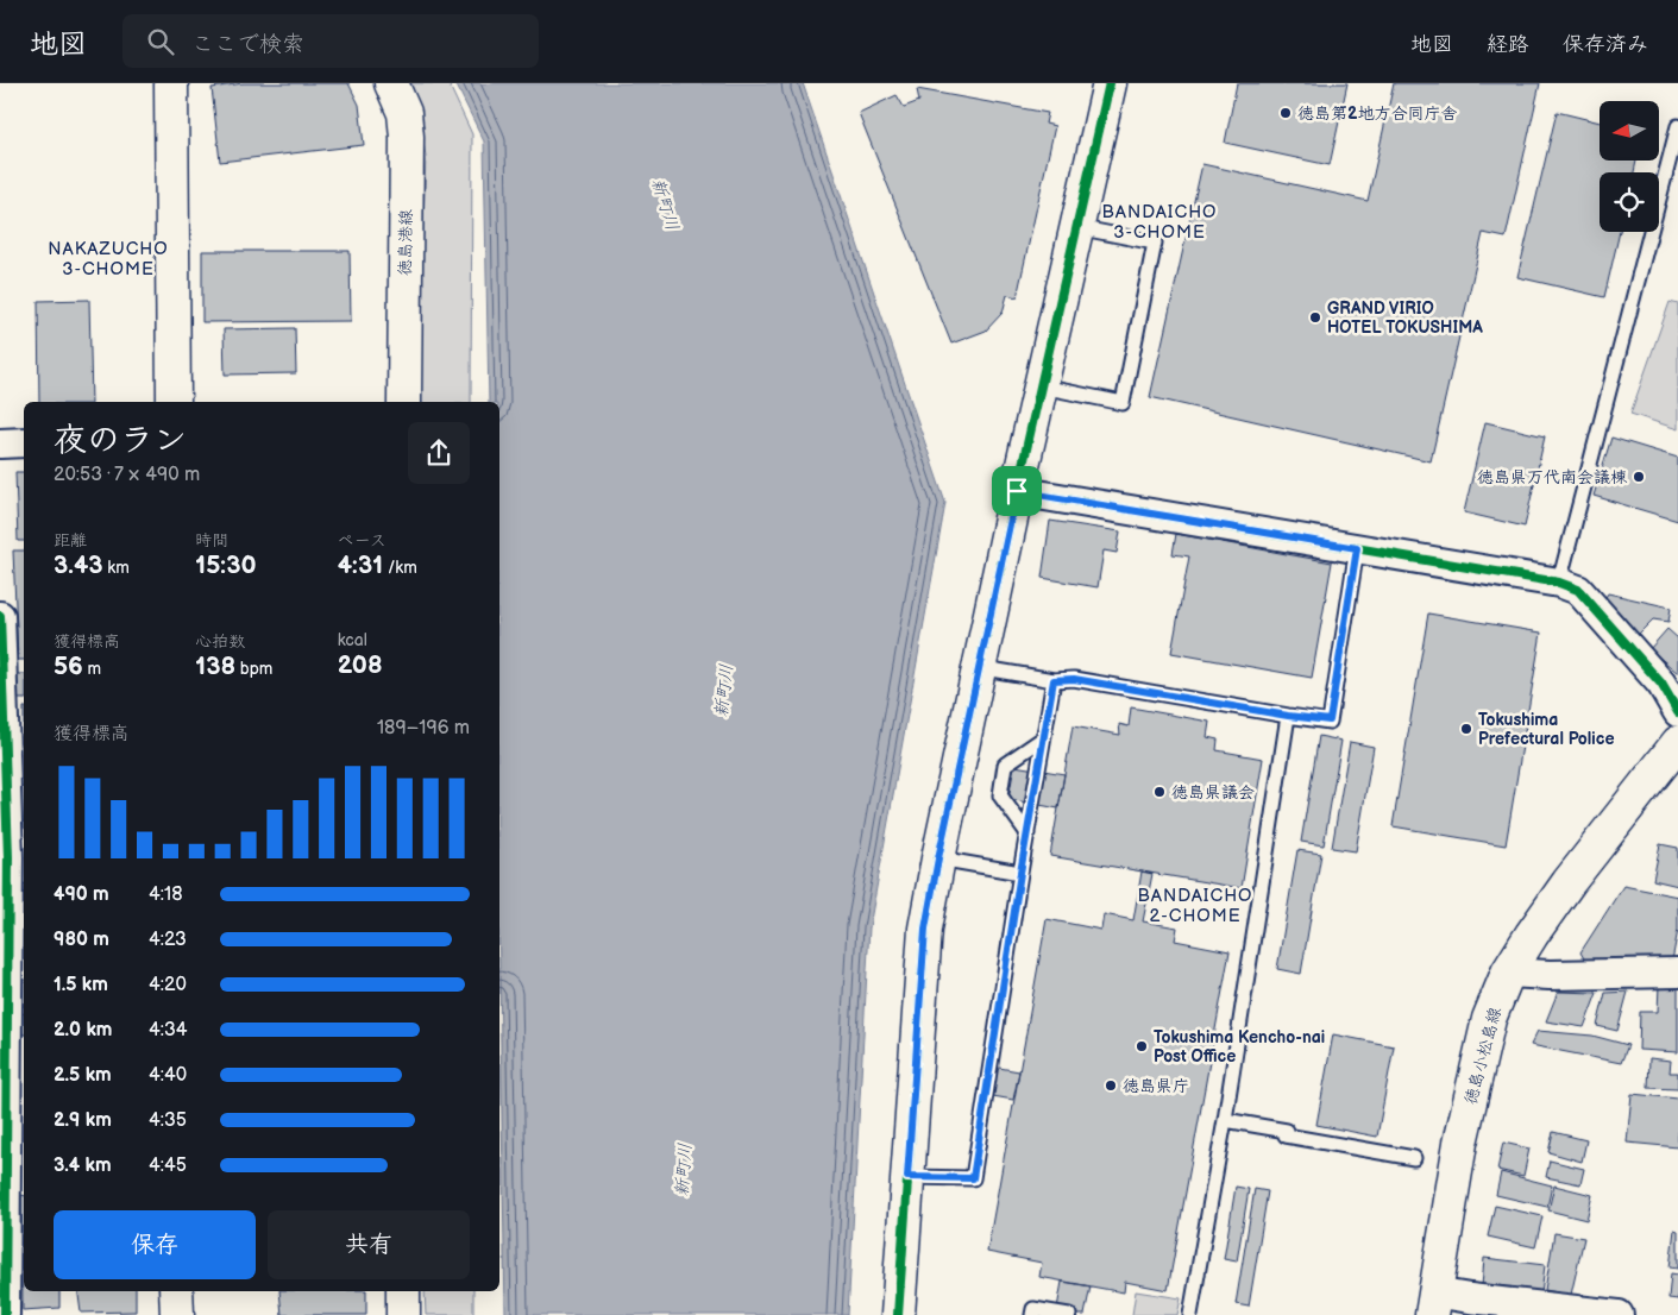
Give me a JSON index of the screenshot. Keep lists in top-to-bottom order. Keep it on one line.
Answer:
{"streets":{"street":["徳島港線","徳島小松島線"]},"districts":["BANDAICHO 3-CHOME","NAKAZUCHO 3-CHOME","BANDAICHO 2-CHOME"],"water":["新町川"],"places":["徳島第2地方合同庁舎","GRAND VIRIO HOTEL TOKUSHIMA","徳島県万代南会議棟","Tokushima Prefectural Police","徳島県議会","Tokushima Kencho-nai Post Office","徳島県庁"],"north":"left","page":{"header":"地図","search":"ここで検索","nav":["地図","経路","保存済み"],"heading":["夜のラン","20:53 · 7 × 490 m"],"stats":[["距離","3.43 km"],["時間","15:30"],["ペース","4:31 /km"],["獲得標高","56 m"],["心拍数","138 bpm"],["kcal","208"]],"chart":["獲得標高","189–196 m"],"list":[{"name":"490 m","note":"4:18"},{"name":"980 m","note":"4:23"},{"name":"1.5 km","note":"4:20"},{"name":"2.0 km","note":"4:34"},{"name":"2.5 km","note":"4:40"},{"name":"2.9 km","note":"4:35"},{"name":"3.4 km","note":"4:45"}],"buttons":["保存","共有"]}}
